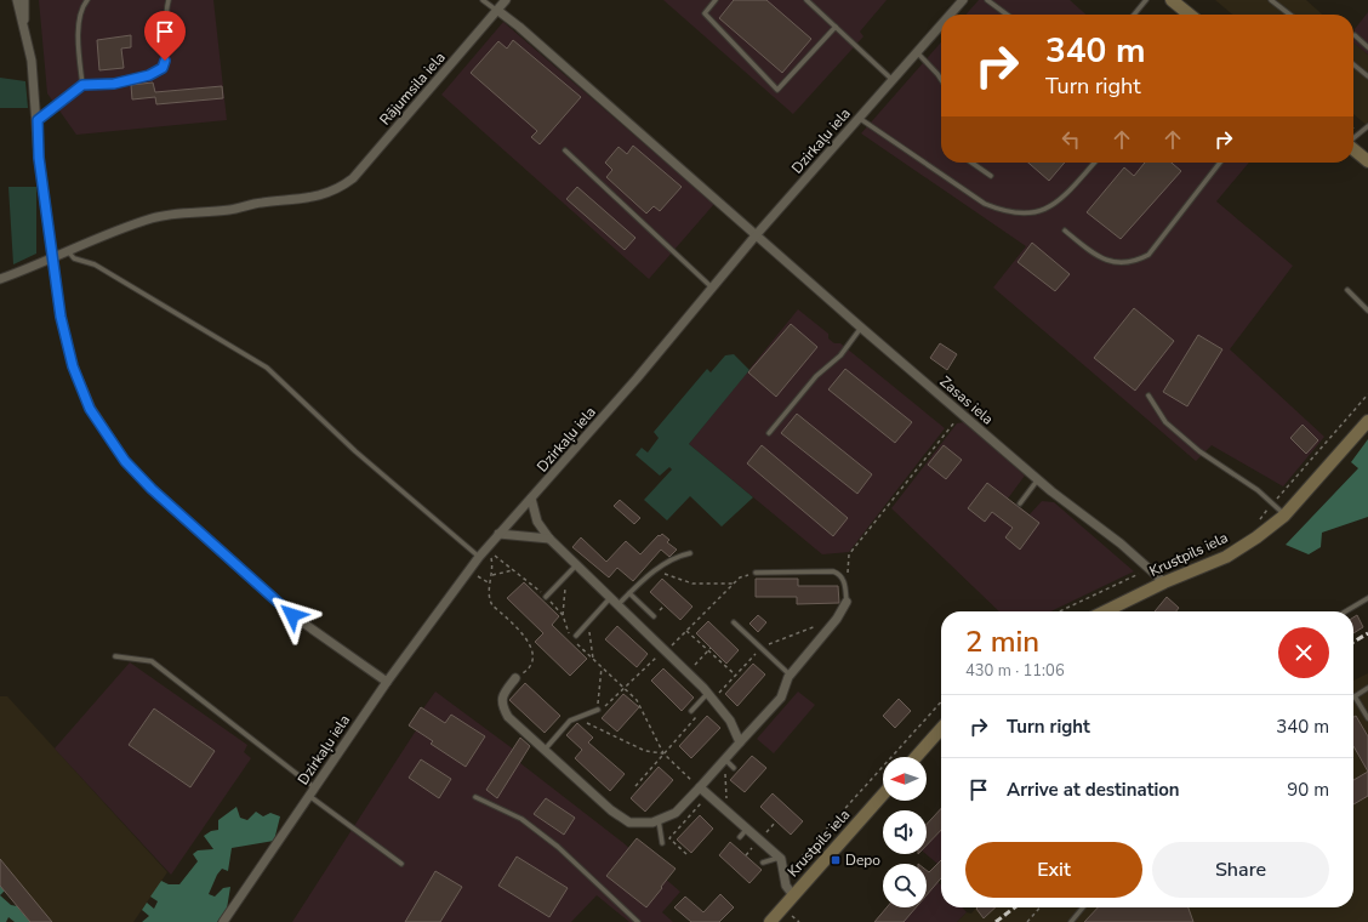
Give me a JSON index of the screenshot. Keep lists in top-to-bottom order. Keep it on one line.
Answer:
{"streets":{"main road":["Krustpils iela"],"street":["Rājumsila iela","Dzirkaļu iela","Zasas iela"]},"crossings":[["Rājumsila iela","Zasas iela"],["Dzirkaļu iela","Zasas iela"],["Zasas iela","Krustpils iela"]],"places":{"transit":["Depo"]},"north":"left","page":{"turn":["340 m","Turn right"],"heading":["2 min","430 m · 11:06"],"list":[{"name":"Turn right","value":"340 m"},{"name":"Arrive at destination","value":"90 m"}],"buttons":["Exit","Share"]}}
